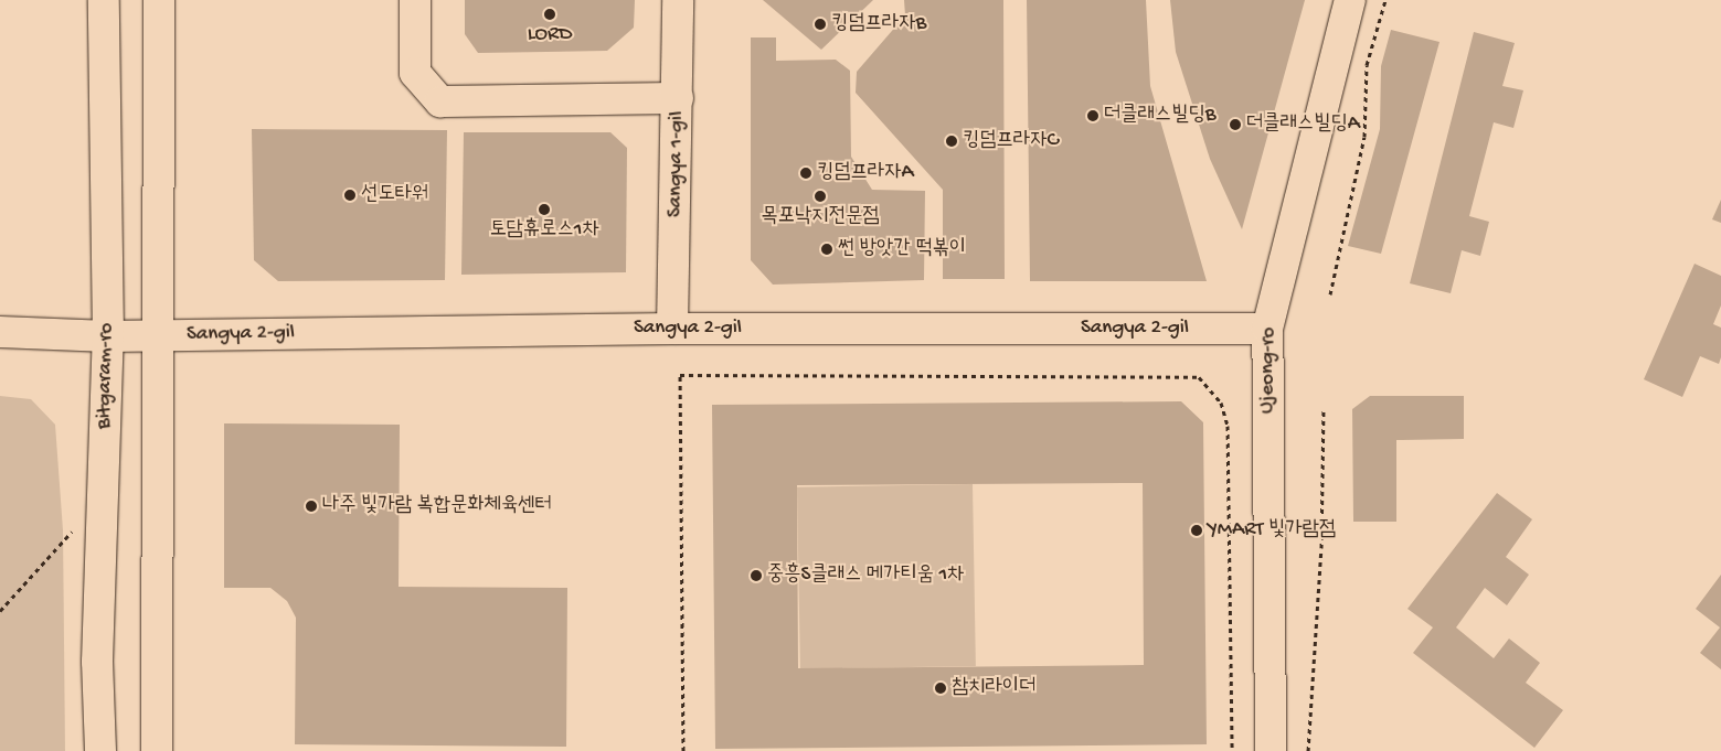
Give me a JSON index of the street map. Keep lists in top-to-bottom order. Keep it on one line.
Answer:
{"streets":{"street":["Sangya 1-gil","Sangya 2-gil","Ujeong-ro","Bitgaram-ro"]},"crossings":[["Sangya 1-gil","Sangya 2-gil"],["Sangya 2-gil","Ujeong-ro"],["Sangya 2-gil","Bitgaram-ro"]],"places":["LORD","킹덤프라자B","더클래스빌딩B","더클래스빌딩A","킹덤프라자C","킹덤프라자A","선도타워","목포낙지전문점","토담휴로스1차","썬 방앗간 떡볶이","나주 빛가람 복합문화체육센터","YMART 빛가람점","중흥S클래스 메가티움 1차","참치라이더"]}
